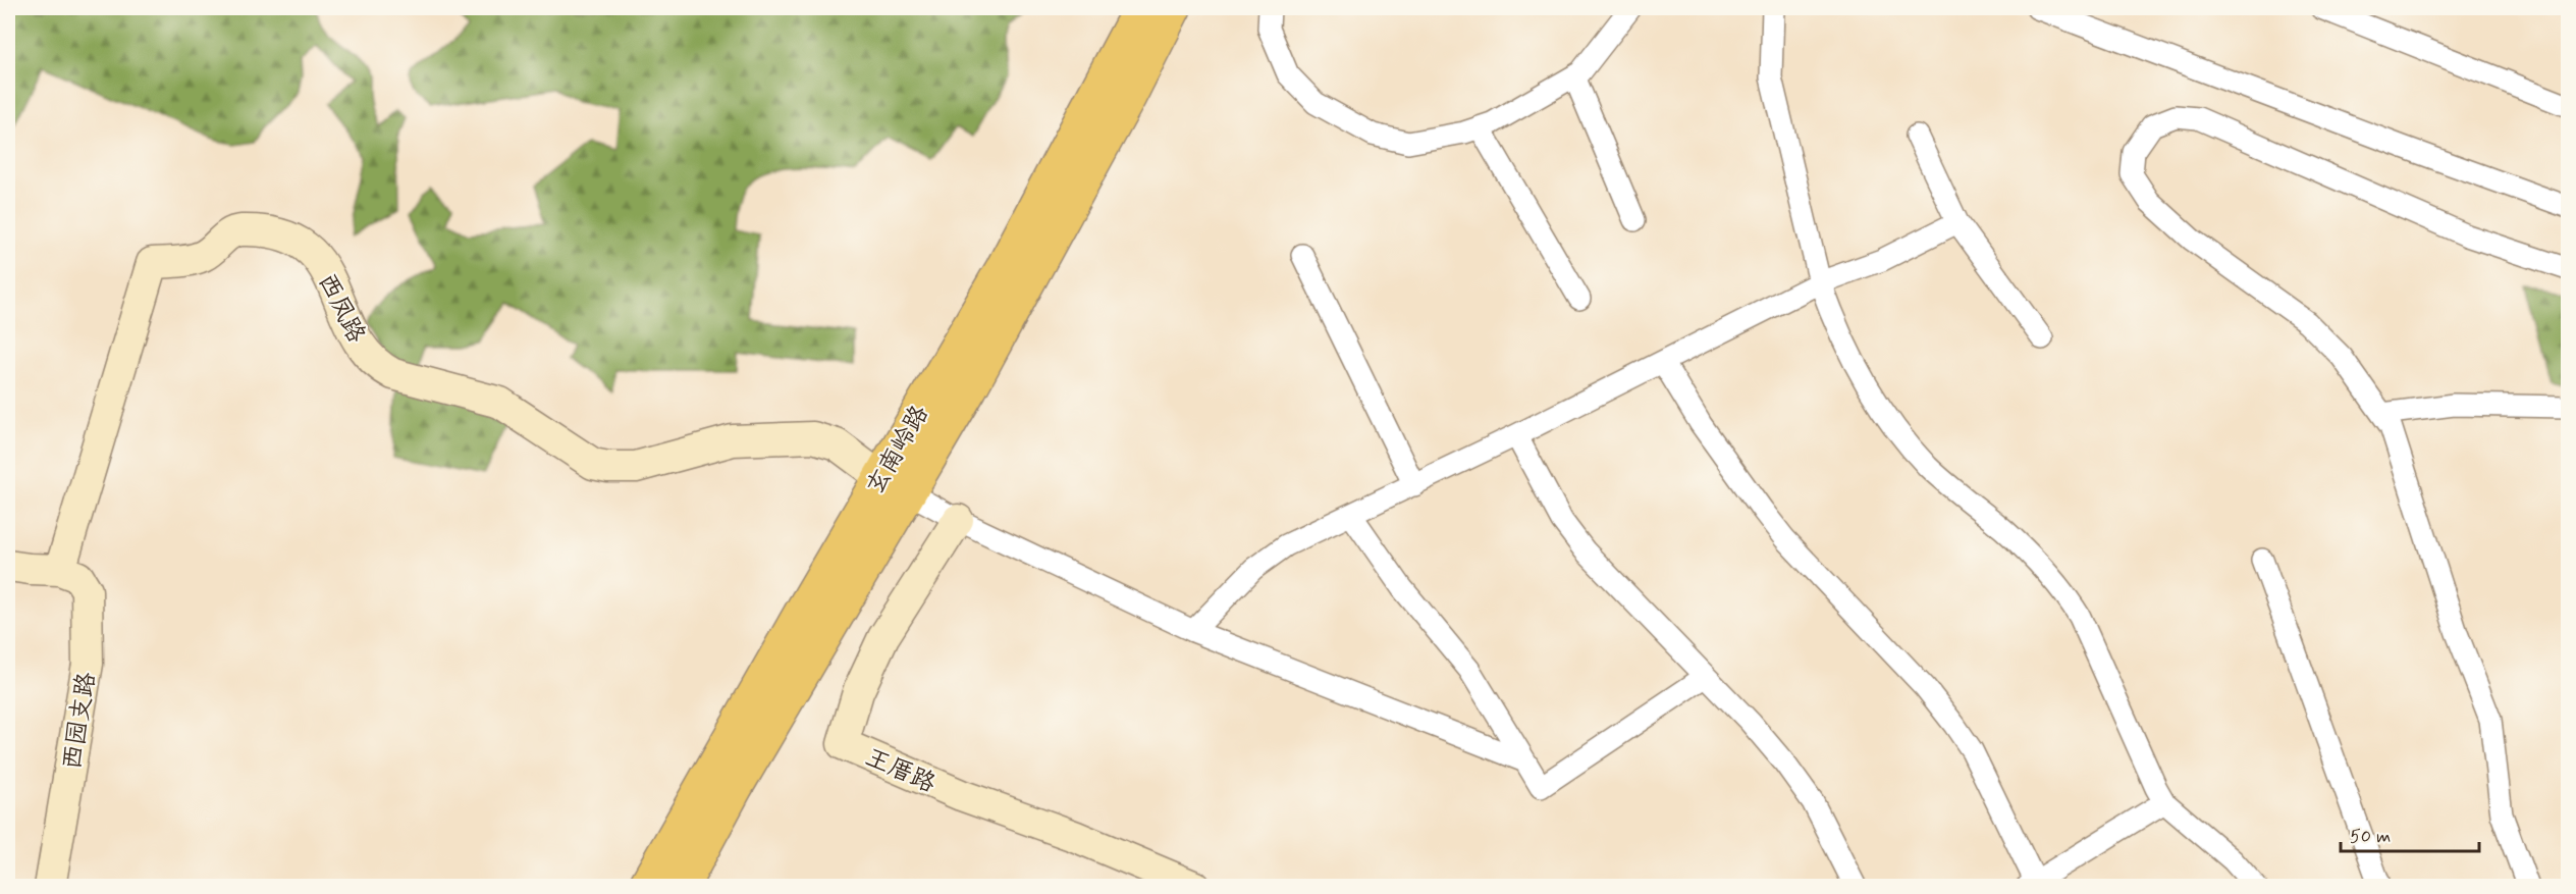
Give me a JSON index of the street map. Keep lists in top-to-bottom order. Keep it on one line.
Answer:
{"streets":{"main road":["玄南岭路"],"street":["西凤路","西园支路","王厝路"]},"crossings":[["西凤路","玄南岭路"],["西凤路","西园支路"]],"scale_bar":"50 m"}
